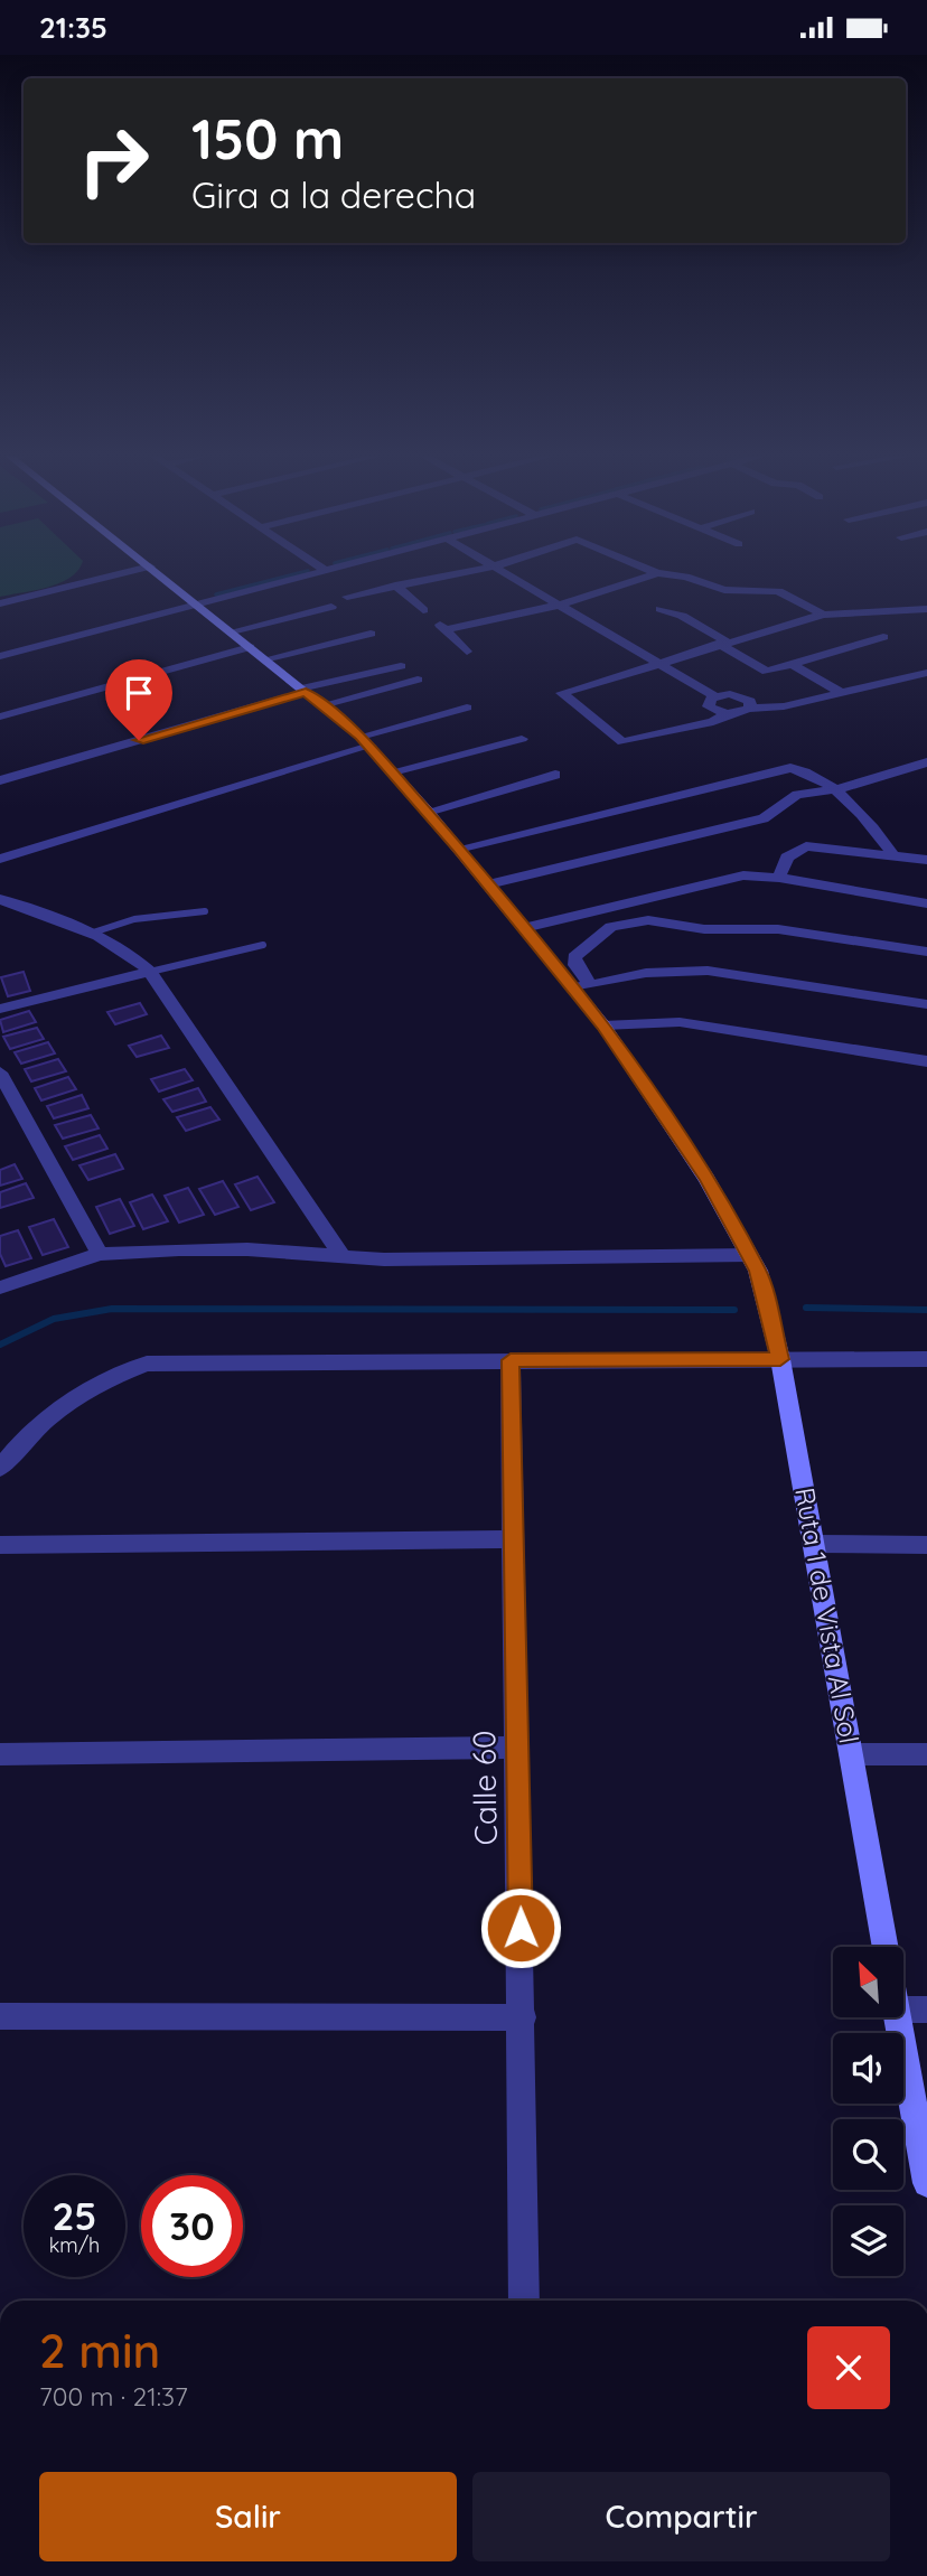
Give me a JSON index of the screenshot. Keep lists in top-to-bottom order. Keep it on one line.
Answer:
{"streets":{"street":["Ruta 1 de Vista Al Sol","Calle 60"]},"north":"top left","page":{"status":"21:35","turn":["150 m","Gira a la derecha"],"speed":"25 km/h","limit":"30","heading":["2 min","700 m · 21:37"],"buttons":["Salir","Compartir"]}}
